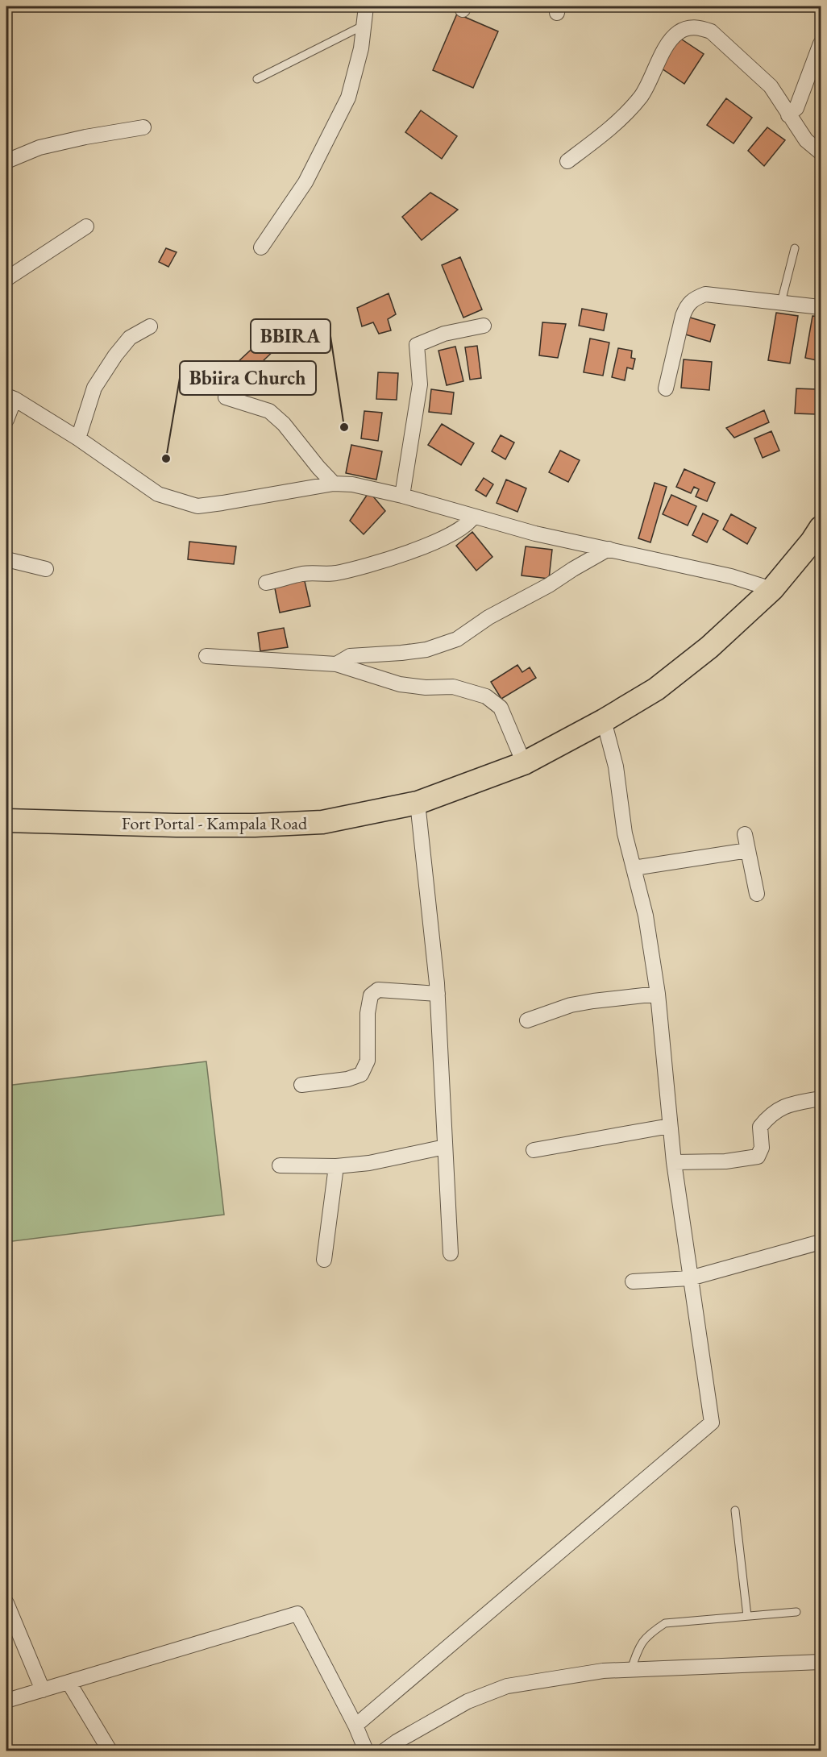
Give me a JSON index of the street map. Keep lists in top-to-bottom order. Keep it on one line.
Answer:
{"streets":{"main road":["Fort Portal - Kampala Road"]},"places":["BBIRA","Bbiira Church"]}
